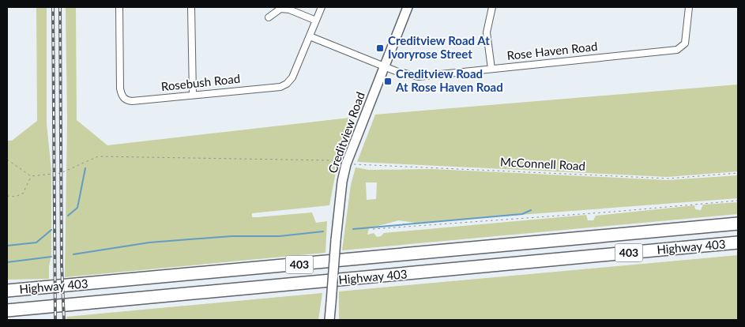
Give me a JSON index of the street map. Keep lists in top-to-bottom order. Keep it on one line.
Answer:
{"streets":{"highway":["Highway 403","403"],"main road":["Creditview Road"],"street":["Rose Haven Road","Rosebush Road"],"path":["McConnell Road"]},"crossings":[["Rose Haven Road","Rosebush Road"],["Rose Haven Road","Creditview Road"],["Creditview Road","McConnell Road"]],"places":{"transit":["Creditview Road At Ivoryrose Street","Creditview Road At Rose Haven Road"]}}
